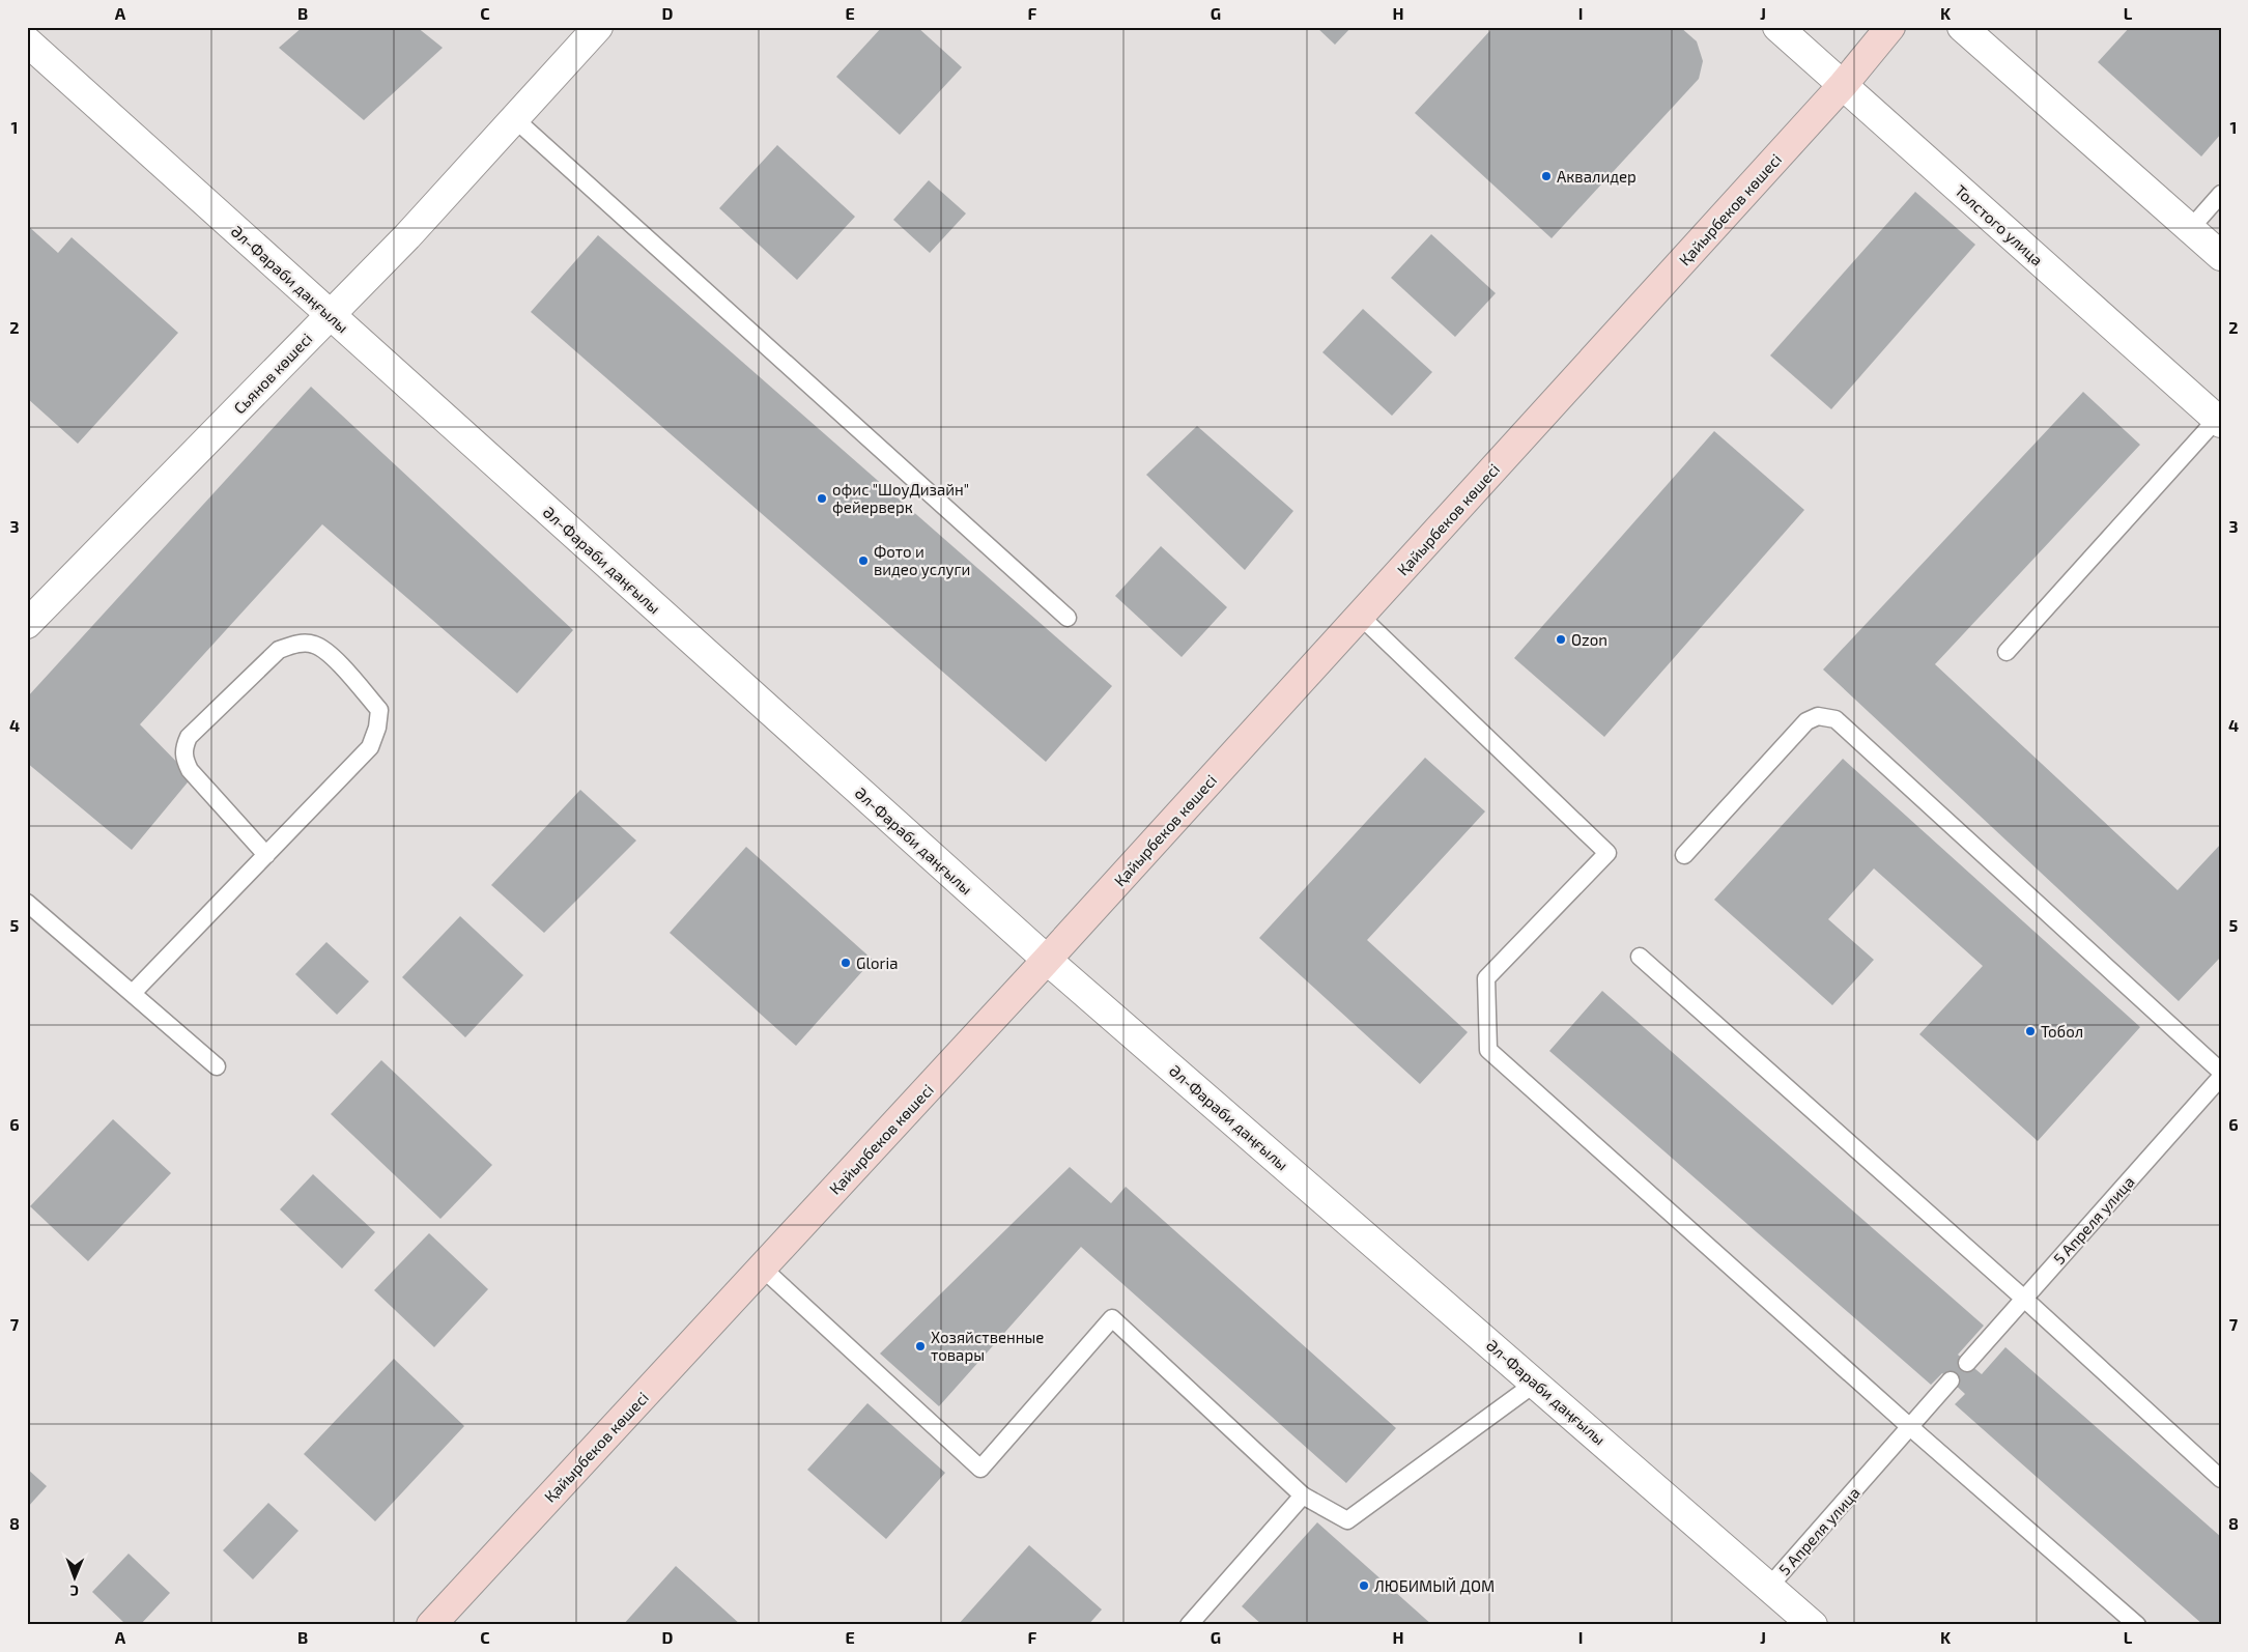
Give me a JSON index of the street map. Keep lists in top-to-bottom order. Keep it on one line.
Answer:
{"streets":{"main road":["Қайырбеков көшесі"],"street":["Толстого улица","Әл-Фараби даңғылы","Сьянов көшесі"],"lane":["5 Апреля улица"]},"crossings":[["Қайырбеков көшесі","Толстого улица"],["Қайырбеков көшесі","Әл-Фараби даңғылы"],["Әл-Фараби даңғылы","Сьянов көшесі"],["Әл-Фараби даңғылы","5 Апреля улица"]],"places":["Аквалидер","офис \"ШоуДизайн\" фейерверк","Фото и видео услуги","Ozon","Gloria","Тобол","Хозяйственные товары","ЛЮБИМЫЙ ДОМ"],"north":"bottom","grid":{"columns":["A","B","C","D","E","F","G","H","I","J","K","L"],"rows":["1","2","3","4","5","6","7","8"]}}
